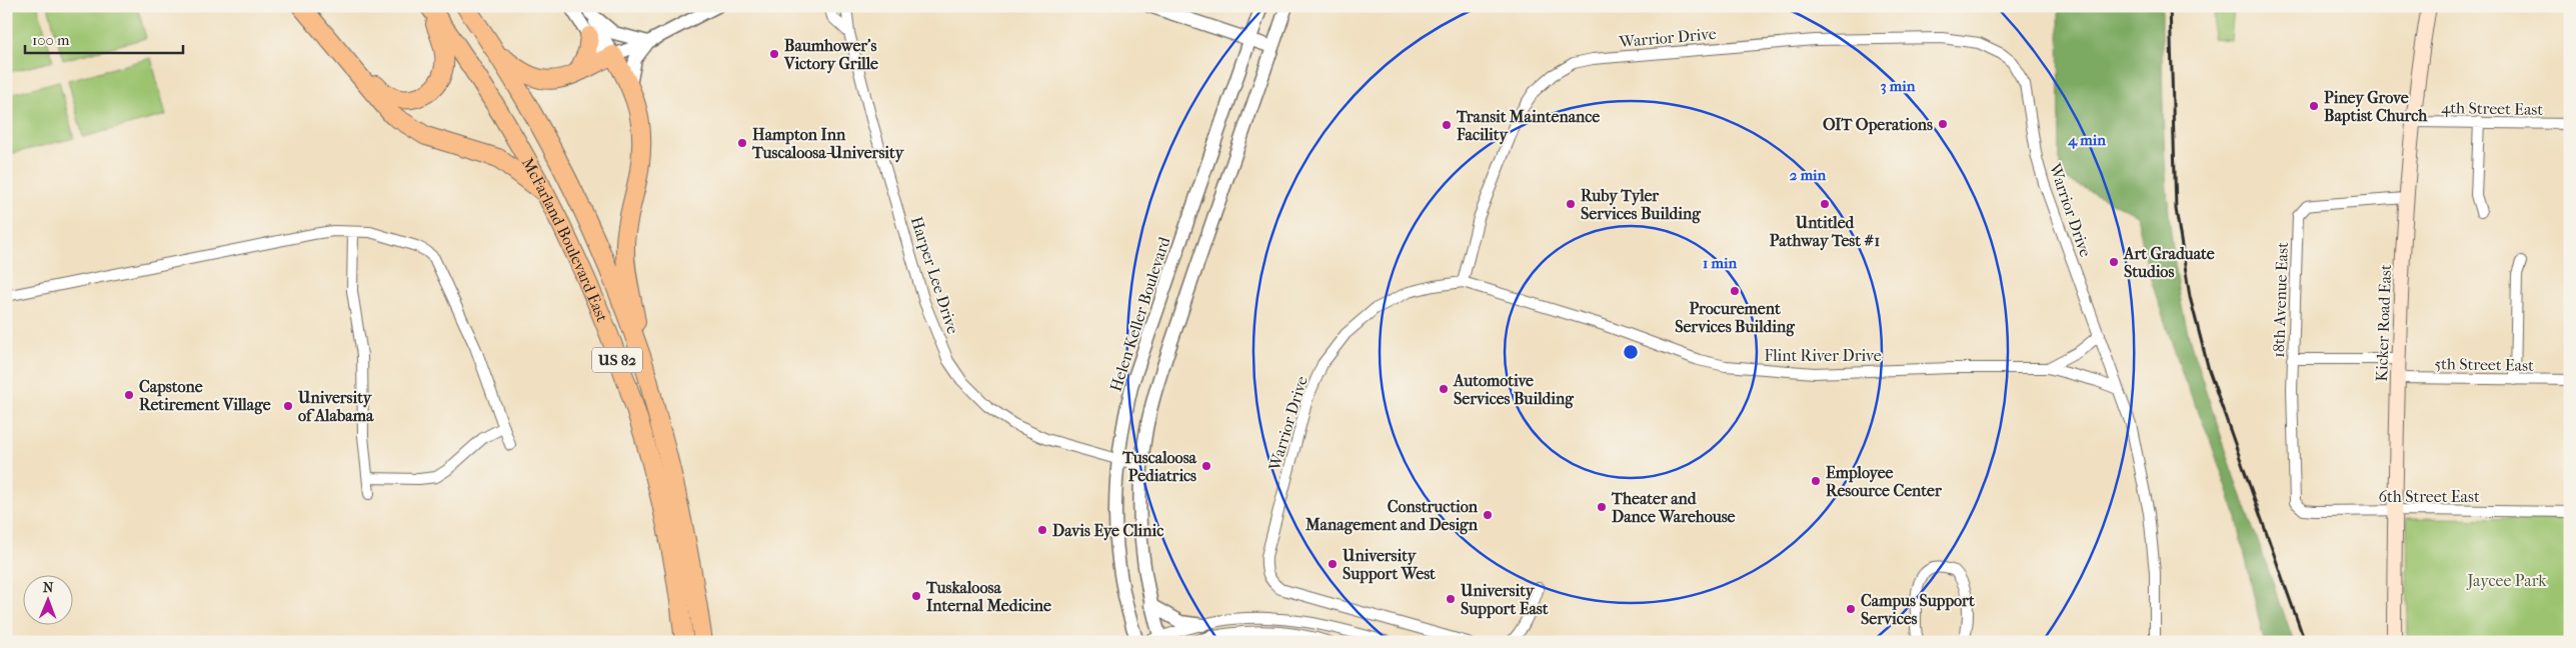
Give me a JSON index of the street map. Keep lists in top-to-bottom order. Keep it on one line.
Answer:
{"streets":{"highway":["McFarland Boulevard East","US 82"],"main road":["Kicker Road East"],"street":["Warrior Drive","4th Street East","Harper Lee Drive","18th Avenue East","Helen Keller Boulevard","Flint River Drive","5th Street East","6th Street East"]},"crossings":[["Warrior Drive","Flint River Drive"],["4th Street East","Kicker Road East"],["Harper Lee Drive","Helen Keller Boulevard"],["18th Avenue East","Kicker Road East"],["18th Avenue East","6th Street East"],["Kicker Road East","5th Street East"],["Kicker Road East","6th Street East"]],"parks":["Jaycee Park"],"places":["Baumhower's Victory Grille","Piney Grove Baptist Church","OIT Operations","Transit Maintenance Facility","Hampton Inn Tuscaloosa-University","Ruby Tyler Services Building","Untitled Pathway Test #1","Art Graduate Studios","Procurement Services Building","Automotive Services Building","Capstone Retirement Village","University of Alabama","Tuscaloosa Pediatrics","Employee Resource Center","Theater and Dance Warehouse","Construction Management and Design","Davis Eye Clinic","University Support West","Tuskaloosa Internal Medicine","University Support East","Campus Support Services"],"scale_bar":"100 m","north":"top","rings":["3 min","4 min","2 min","1 min"]}
